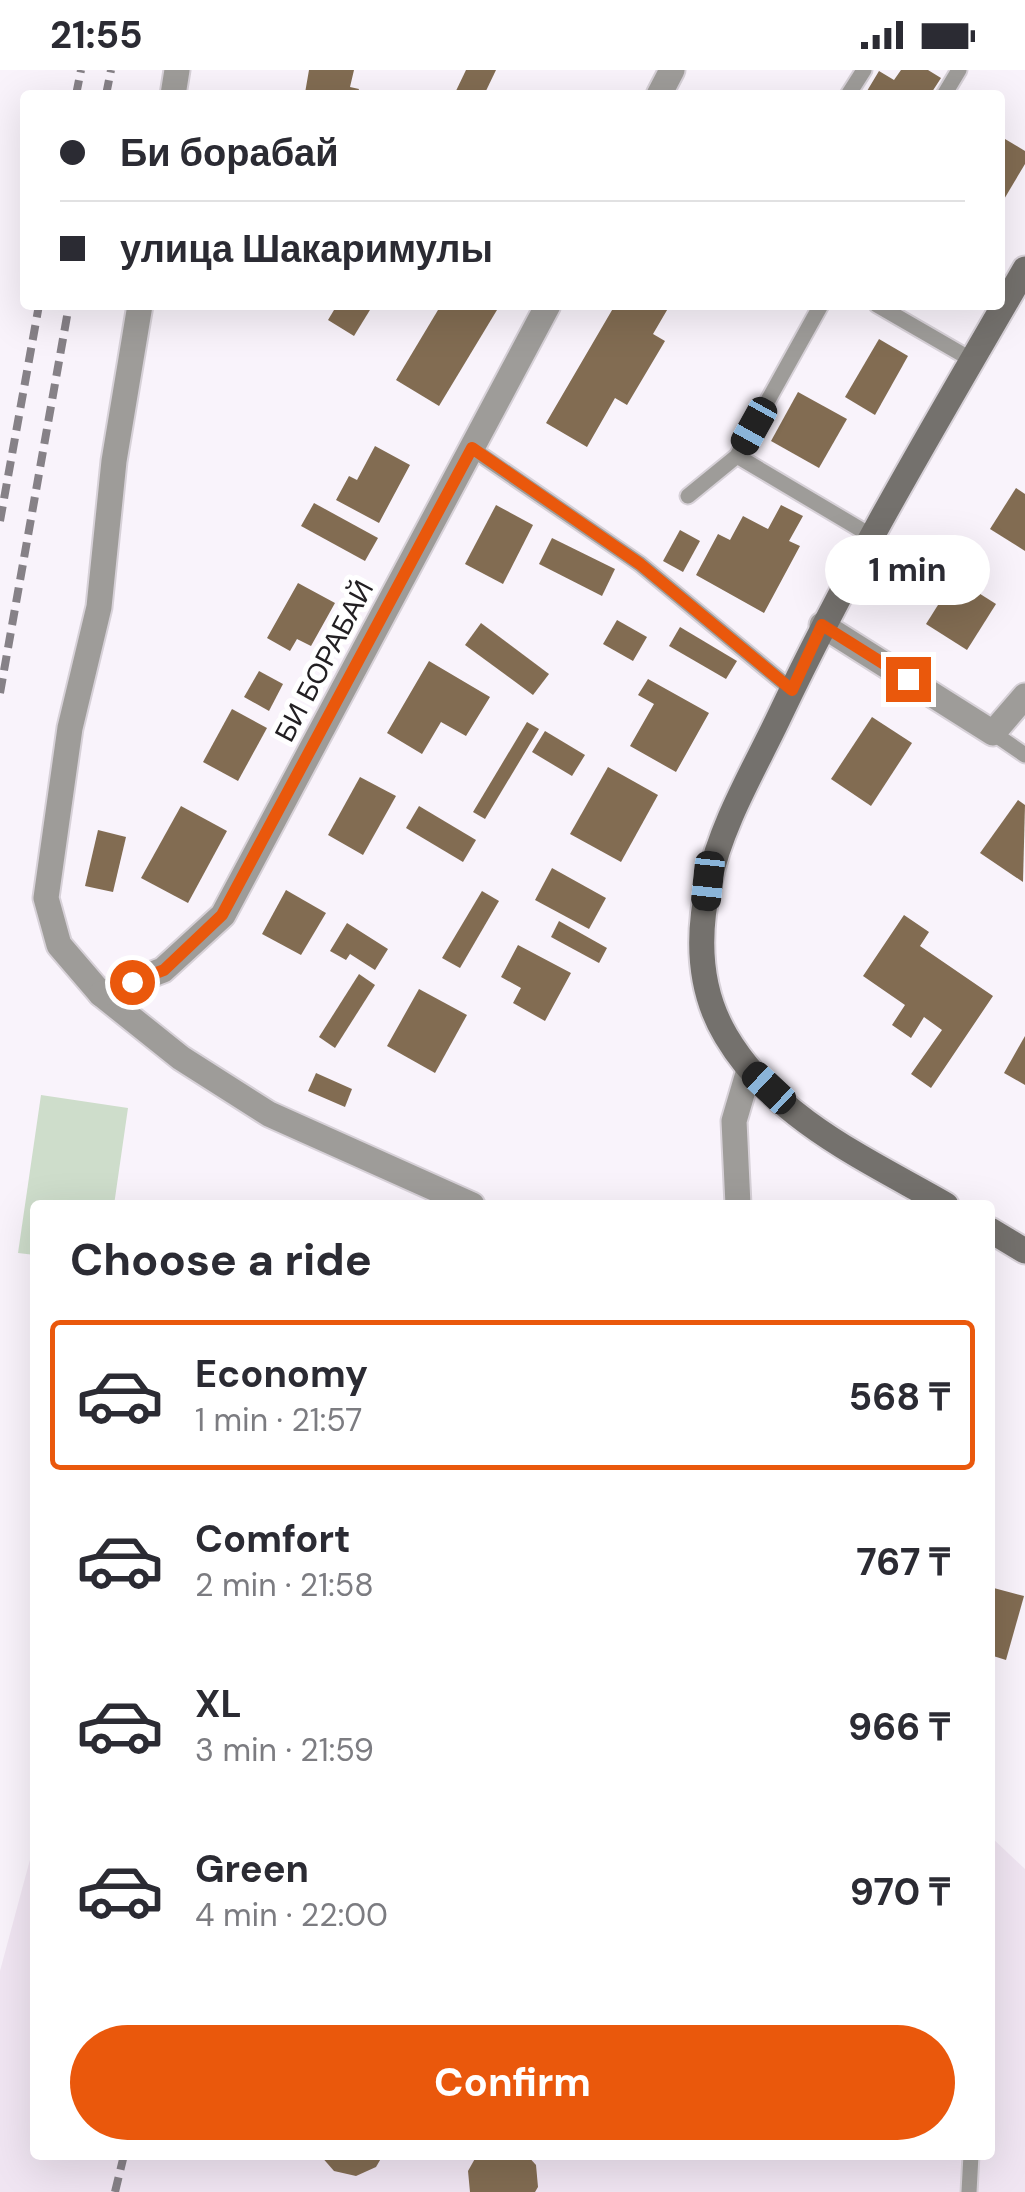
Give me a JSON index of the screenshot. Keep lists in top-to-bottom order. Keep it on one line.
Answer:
{"streets":{"street":["БИ БОРАБАЙ"]},"page":{"status":"21:55","banner":["Би борабай","улица Шакаримулы"],"bubble":"1 min","heading":"Choose a ride","list":[{"name":"Economy","note":"1 min · 21:57","value":"568 ₸"},{"name":"Comfort","note":"2 min · 21:58","value":"767 ₸"},{"name":"XL","note":"3 min · 21:59","value":"966 ₸"},{"name":"Green","note":"4 min · 22:00","value":"970 ₸"}],"buttons":"Confirm"}}
